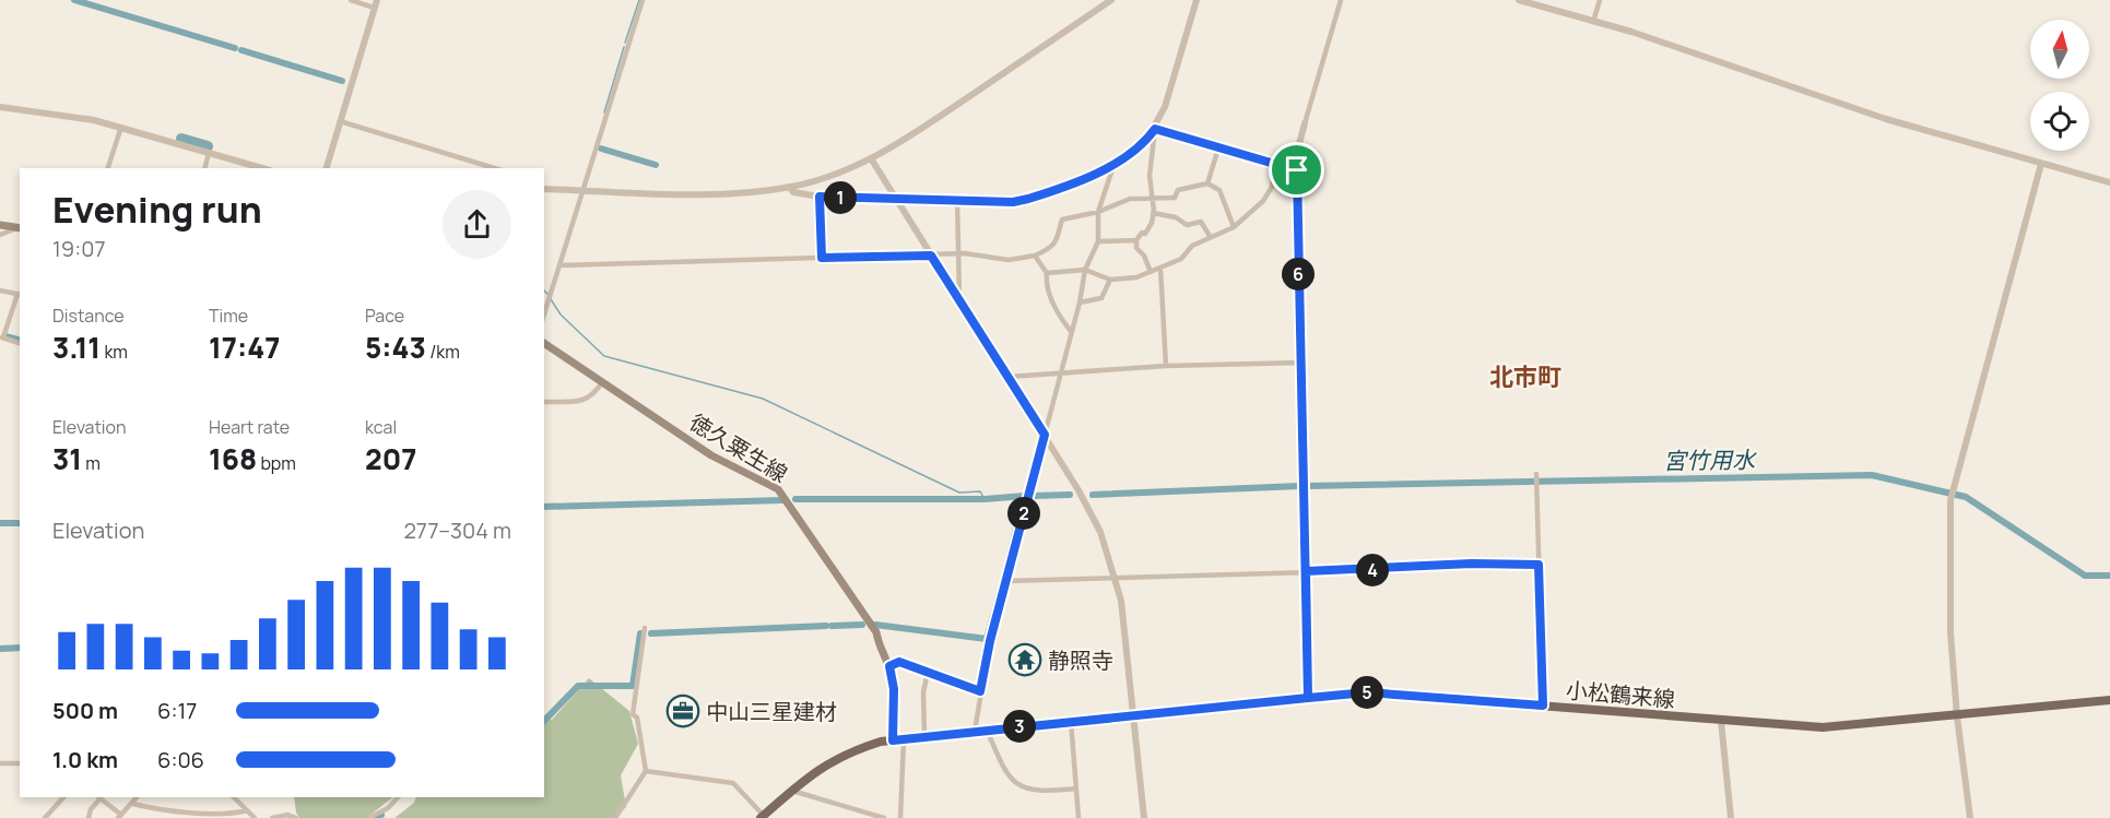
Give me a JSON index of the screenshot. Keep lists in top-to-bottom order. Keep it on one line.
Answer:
{"streets":{"main road":["徳久粟生線","小松鶴来線"]},"crossings":[["徳久粟生線","小松鶴来線"]],"districts":["北市町"],"water":["宮竹用水"],"places":{"temple":["静照寺"],"office":["中山三星建材"]},"north":"top","page":{"heading":["Evening run","19:07"],"pins":["1","6","2","4","5","3"],"stats":[["Distance","3.11 km"],["Time","17:47"],["Pace","5:43 /km"],["Elevation","31 m"],["Heart rate","168 bpm"],["kcal","207"]],"chart":["Elevation","277–304 m"],"list":[{"name":"500 m","note":"6:17"},{"name":"1.0 km","note":"6:06"}]}}
